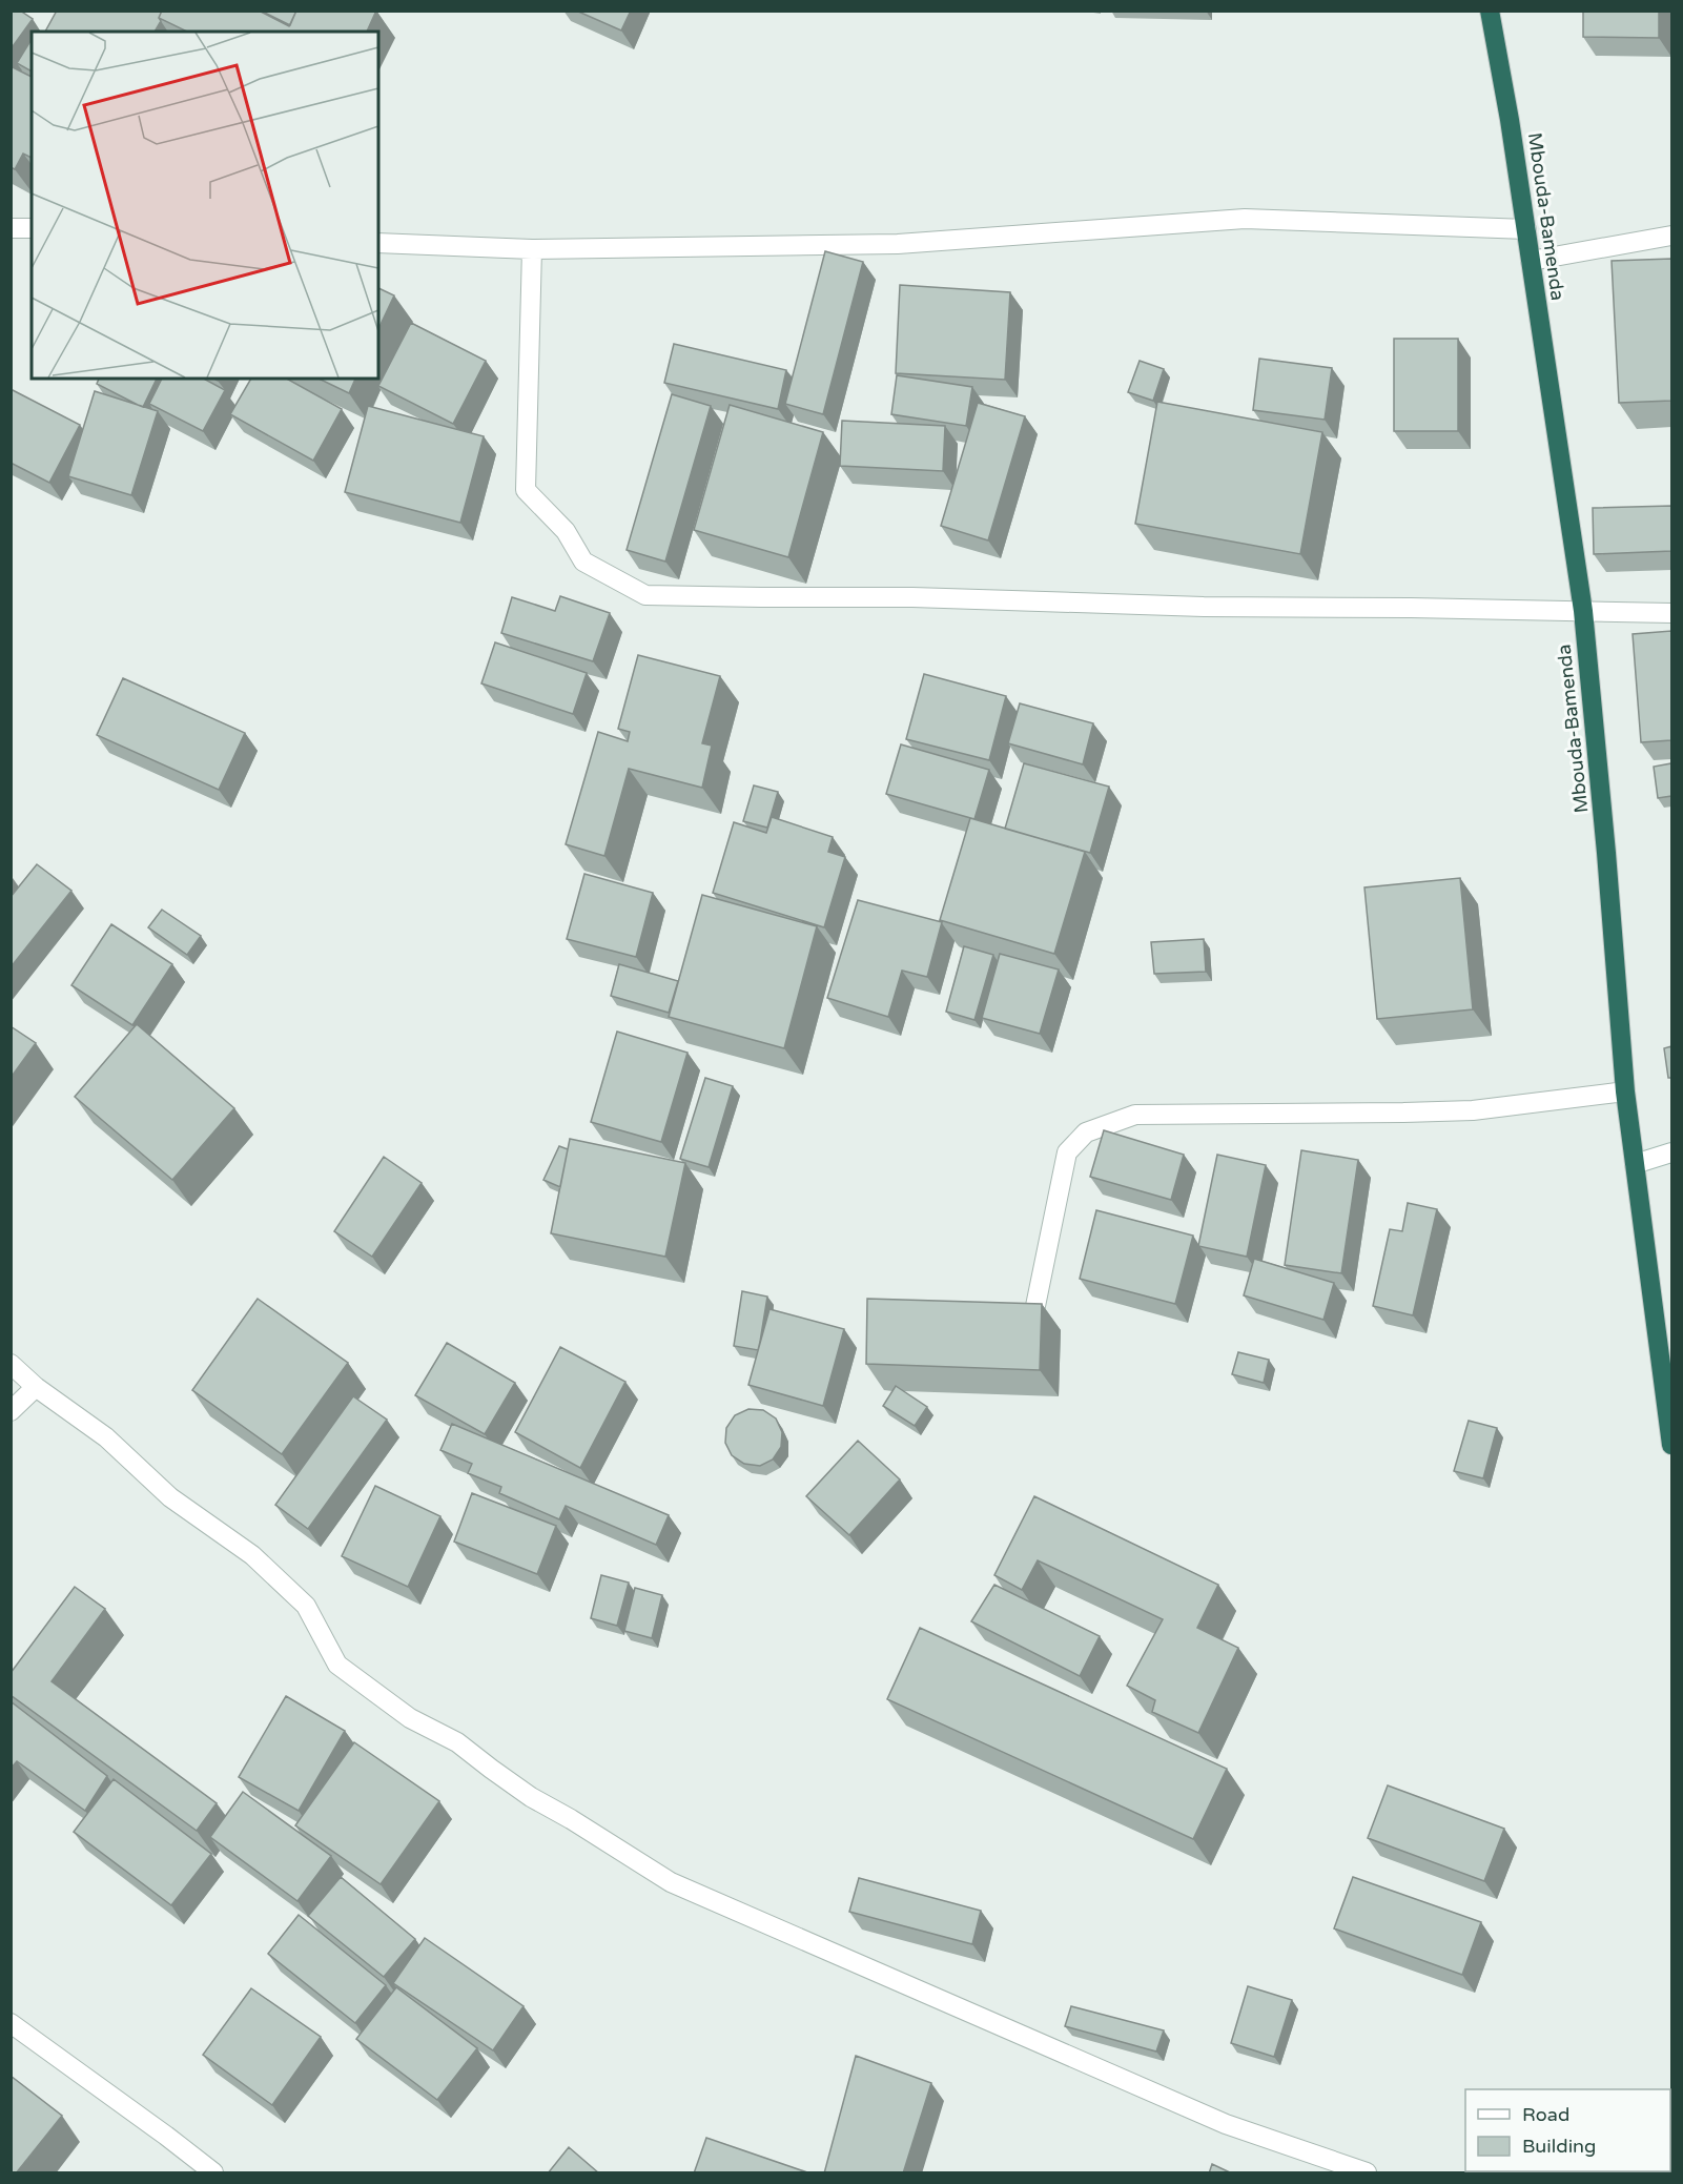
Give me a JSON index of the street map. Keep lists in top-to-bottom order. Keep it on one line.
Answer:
{"streets":{"highway":["Mbouda-Bamenda"]},"legend":["Road","Building"]}
